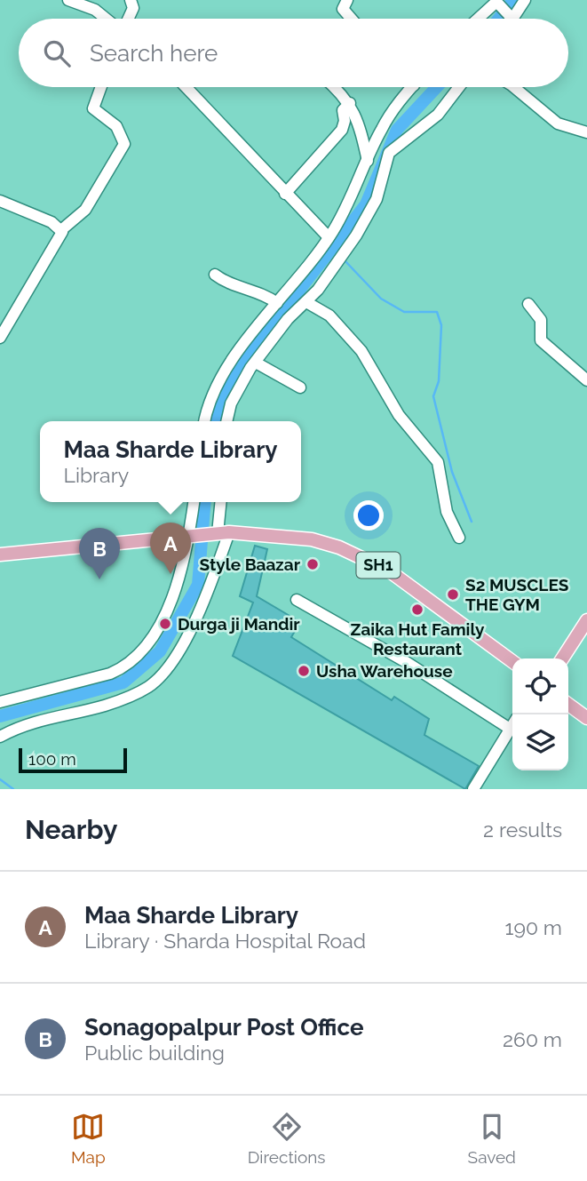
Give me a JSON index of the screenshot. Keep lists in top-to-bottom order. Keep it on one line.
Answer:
{"streets":{"main road":["SH1"]},"places":["Style Baazar","S2 MUSCLES THE GYM","Zaika Hut Family Restaurant","Durga ji Mandir","Usha Warehouse"],"scale_bar":"100 m","page":{"search":"Search here","popup":["Maa Sharde Library","Library"],"pins":["A","B"],"scale":"100 m","heading":["Nearby","2 results"],"list":[{"mark":"A","name":"Maa Sharde Library","note":"Library · Sharda Hospital Road","value":"190 m"},{"mark":"B","name":"Sonagopalpur Post Office","note":"Public building","value":"260 m"}],"nav":["Map","Directions","Saved"]}}
